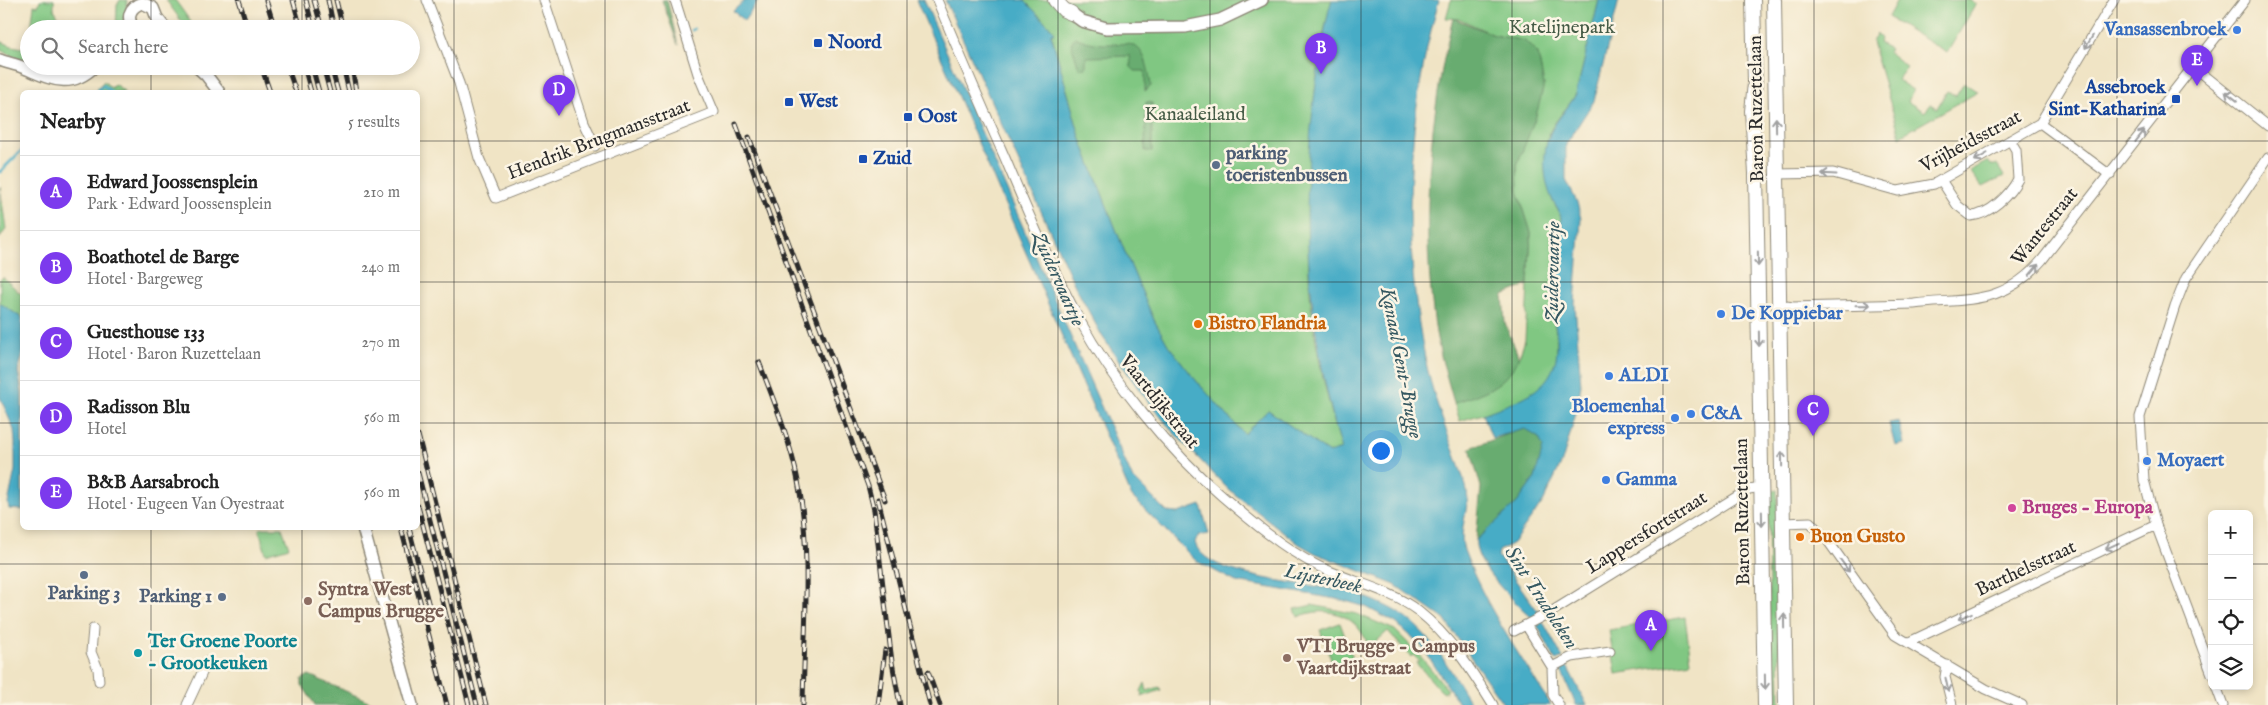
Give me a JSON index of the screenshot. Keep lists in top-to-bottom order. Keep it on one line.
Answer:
{"streets":{"main road":["Baron Ruzettelaan"],"street":["Hendrik Brugmansstraat","Vrijheidsstraat","Wantestraat","Vaartdijkstraat","Lappersfortstraat","Barthelsstraat"]},"crossings":[["Baron Ruzettelaan","Vrijheidsstraat"],["Baron Ruzettelaan","Wantestraat"],["Baron Ruzettelaan","Lappersfortstraat"]],"one_way":["Vrijheidsstraat","Wantestraat","Barthelsstraat"],"water":["Zuidervaartje","Kanaal Gent-Brugge","Lijsterbeek","Sint Trudoleken"],"parks":["Katelijnepark","Kanaaleiland"],"places":{"other":["Vansassenbroek","parking toeristenbussen","De Koppiebar","Bistro Flandria","ALDI","C&A","Bloemenhal express","Moyaert","Gamma","Bruges - Europa","Buon Gusto","Parking 3","Parking 1","Syntra West Campus Brugge","Ter Groene Poorte - Grootkeuken","VTI Brugge - Campus Vaartdijkstraat"],"transit":["Noord","Assebroek Sint-Katharina","West","Oost","Zuid"]},"page":{"search":"Search here","pins":["B","E","D","C","A"],"heading":["Nearby","5 results"],"list":[{"mark":"A","name":"Edward Joossensplein","note":"Park · Edward Joossensplein","value":"210 m"},{"mark":"B","name":"Boathotel de Barge","note":"Hotel · Bargeweg","value":"240 m"},{"mark":"C","name":"Guesthouse 133","note":"Hotel · Baron Ruzettelaan","value":"270 m"},{"mark":"D","name":"Radisson Blu","note":"Hotel","value":"560 m"},{"mark":"E","name":"B&B Aarsabroch","note":"Hotel · Eugeen Van Oyestraat","value":"560 m"}],"map_buttons":["+","−"]}}
